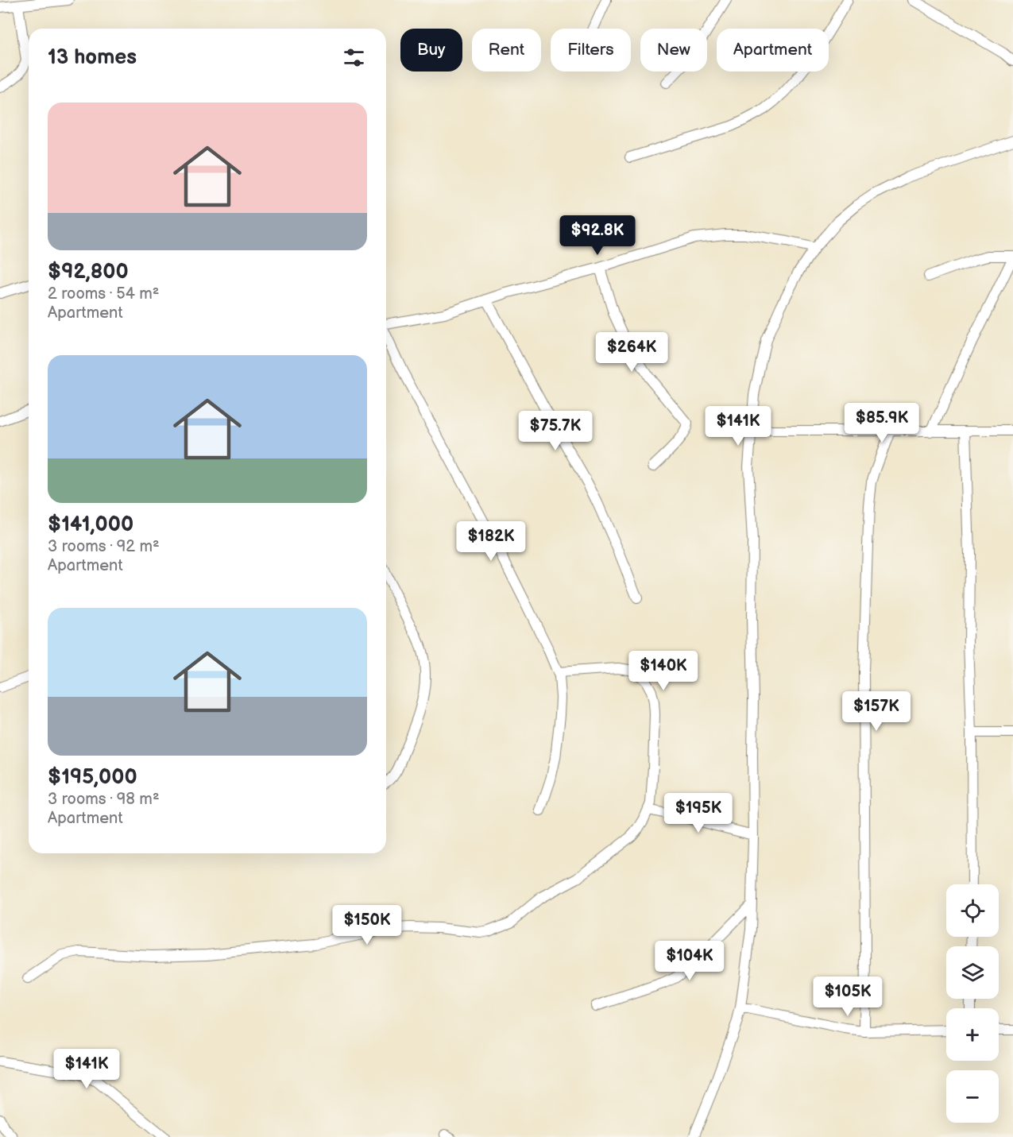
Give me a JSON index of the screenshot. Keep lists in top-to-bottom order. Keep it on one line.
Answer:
{"page":{"chip":["Buy","Rent","Filters","New","Apartment"],"heading":"13 homes","list":[{"name":"$92,800","note":"2 rooms · 54 m² · Apartment"},{"name":"$141,000","note":"3 rooms · 92 m² · Apartment"},{"name":"$195,000","note":"3 rooms · 98 m² · Apartment"}],"price":["$92.8K","$264K","$85.9K","$141K","$75.7K","$182K","$140K","$157K","$195K","$150K","$104K","$105K","$141K"],"map_buttons":["+","−"]}}
